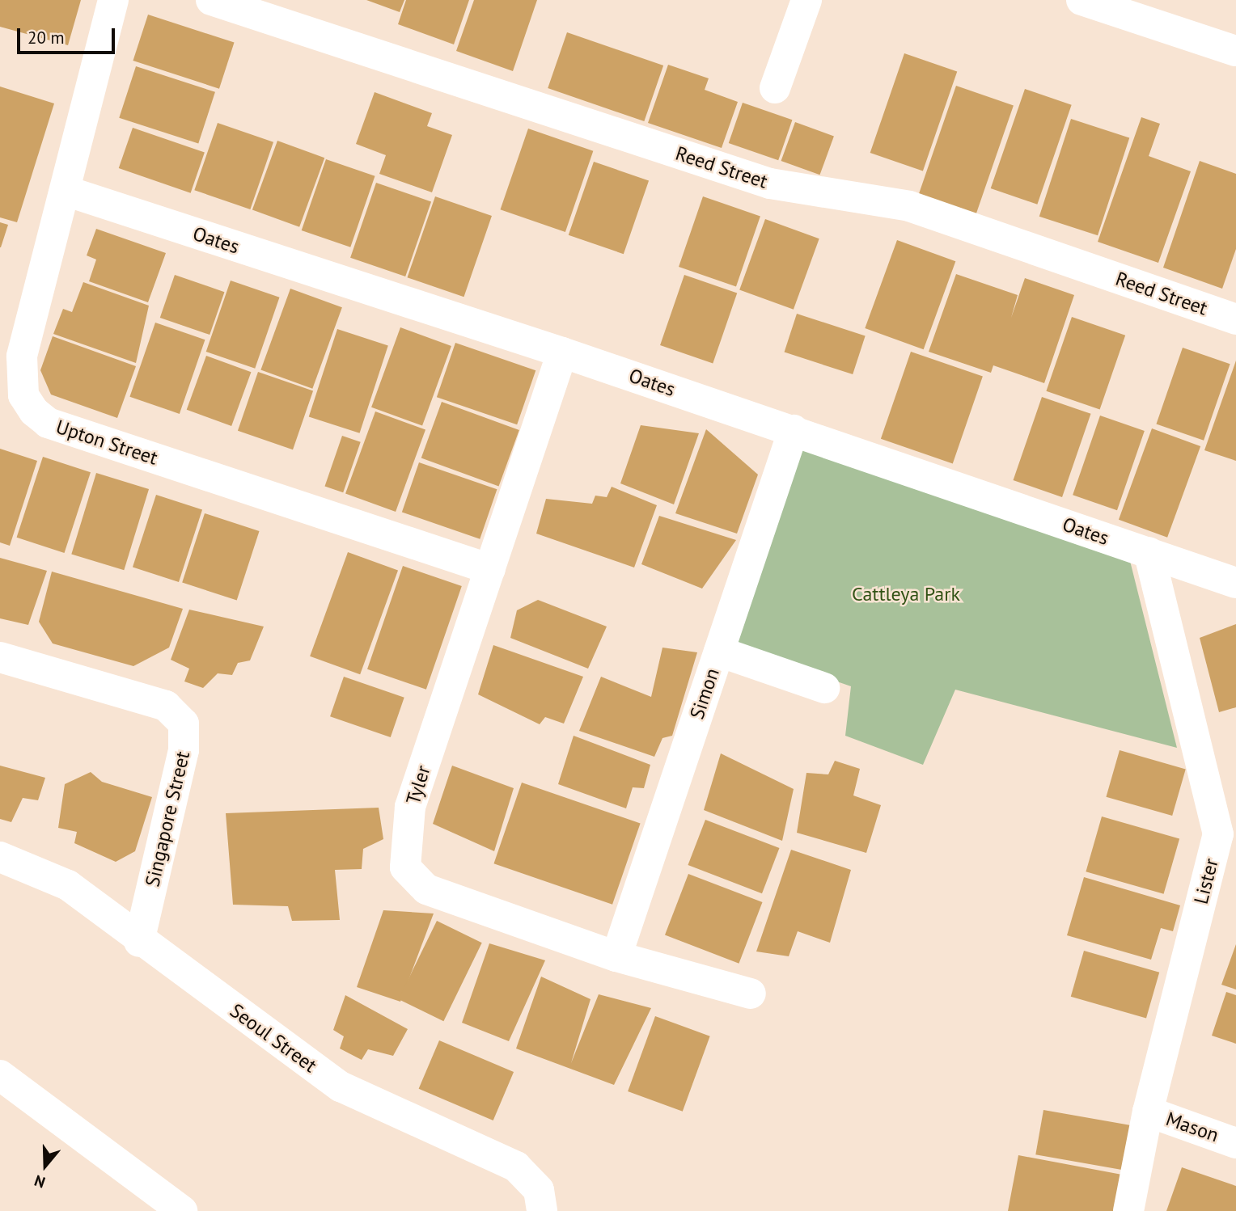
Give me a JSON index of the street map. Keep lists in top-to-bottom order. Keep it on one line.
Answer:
{"streets":{"street":["Reed Street","Oates","Upton Street","Simon","Tyler","Singapore Street","Lister","Seoul Street","Mason"]},"crossings":[["Oates","Upton Street"],["Oates","Simon"],["Oates","Tyler"],["Oates","Lister"],["Upton Street","Tyler"],["Simon","Tyler"],["Singapore Street","Seoul Street"],["Lister","Mason"]],"parks":["Cattleya Park"],"scale_bar":"20 m","north":"bottom"}
